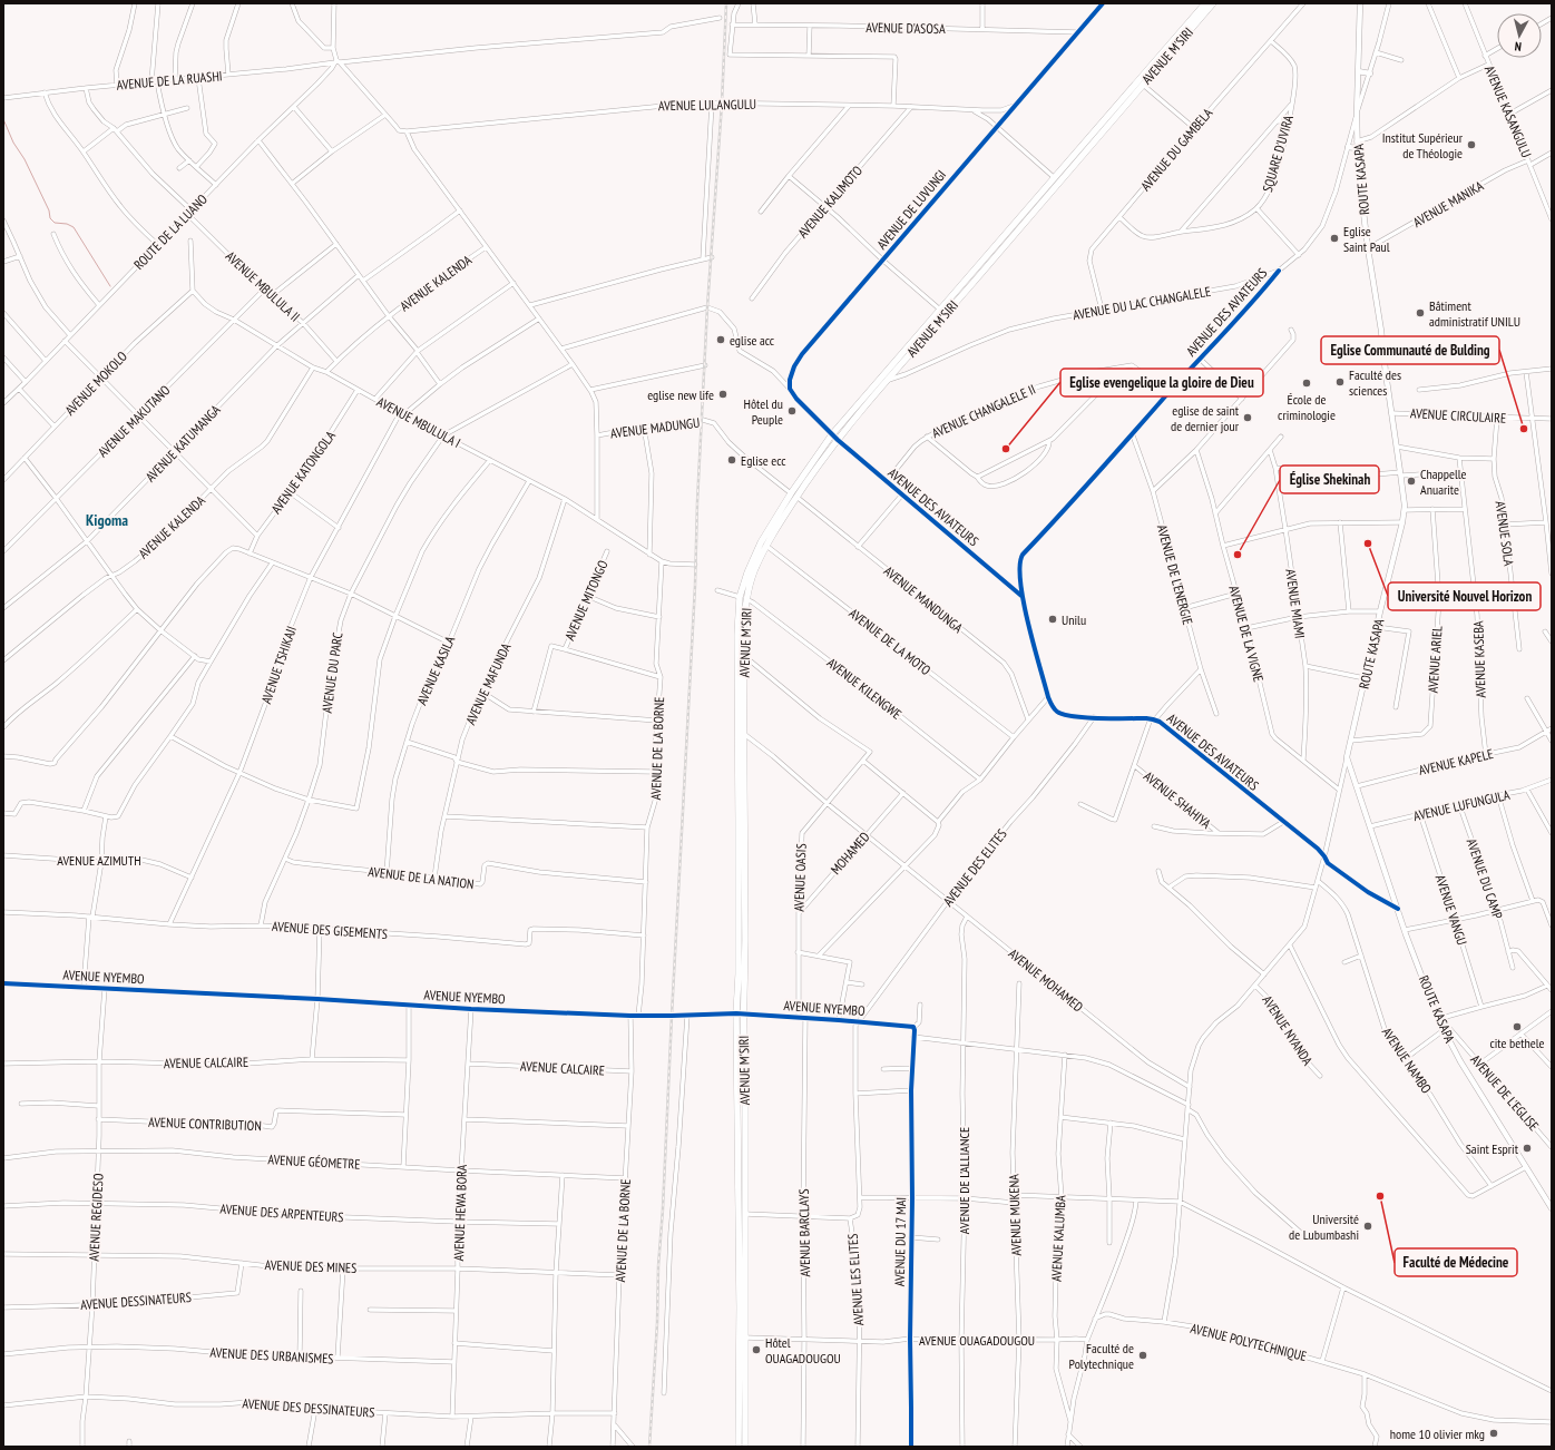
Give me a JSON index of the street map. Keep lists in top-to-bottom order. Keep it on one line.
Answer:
{"streets":{"highway":["AVENUE M'SIRI"],"main road":["ROUTE KASAPA"],"street":["AVENUE D'ASOSA","AVENUE DE LA RUASHI","AVENUE LULANGULU","AVENUE KASANGULU","AVENUE DU GAMBELA","SQUARE D'UVIRA","AVENUE KALIMOTO","AVENUE MANIKA","AVENUE DE LUVUNGI","ROUTE DE LA LUANO","AVENUE KALENDA","AVENUE MBULULA II","AVENUE DU LAC CHANGALELE","AVENUE DES AVIATEURS","AVENUE MOKOLO","AVENUE CHANGALELE II","AVENUE CIRCULAIRE","AVENUE MAKUTANO","AVENUE MBULULA I","AVENUE MADUNGU","AVENUE KATUMANGA","AVENUE KATONGOLA","AVENUE SOLA","AVENUE DE L'ENERGIE","AVENUE MANDUNGA","AVENUE MITONGO","AVENUE MIAMI","AVENUE DE LA VIGNE","AVENUE DE LA MOTO","AVENUE ARIEL","AVENUE KASEBA","AVENUE TSHIKAJI","AVENUE KASILA","AVENUE DU PARC","AVENUE MAFUNDA","AVENUE KILENGWE","AVENUE DE LA BORNE","AVENUE KAPELE","AVENUE SHAHIYA","AVENUE LUFUNGULA","MOHAMED","AVENUE AZIMUTH","AVENUE DES ELITES","AVENUE DE LA NATION","AVENUE OASIS","AVENUE DU CAMP","AVENUE VANGU","AVENUE DES GISEMENTS","AVENUE NYEMBO","AVENUE MOHAMED","AVENUE NYANDA","AVENUE NAMBO","AVENUE CALCAIRE","AVENUE DE L'EGLISE","AVENUE CONTRIBUTION","AVENUE GÉOMETRE","AVENUE DE L'ALLIANCE","AVENUE DES ARPENTEURS","AVENUE HEWA BORA","AVENUE MUKENA","AVENUE REGIDESO","AVENUE BARCLAYS","AVENUE KALUMBA","AVENUE DU 17 MAI","AVENUE DES MINES","AVENUE LES ELITES","AVENUE DESSINATEURS","AVENUE OUAGADOUGOU","AVENUE POLYTECHNIQUE","AVENUE DES URBANISMES","AVENUE DES DESSINATEURS"]},"crossings":[["AVENUE D'ASOSA","AVENUE DE LUVUNGI"],["AVENUE M'SIRI","AVENUE DU LAC CHANGALELE"],["AVENUE M'SIRI","AVENUE DES AVIATEURS"],["AVENUE M'SIRI","AVENUE MADUNGU"],["AVENUE M'SIRI","AVENUE MANDUNGA"],["AVENUE M'SIRI","AVENUE DE LA MOTO"],["AVENUE M'SIRI","AVENUE KILENGWE"],["AVENUE M'SIRI","AVENUE NYEMBO"],["AVENUE M'SIRI","AVENUE MOHAMED"],["AVENUE M'SIRI","AVENUE LES ELITES"],["AVENUE M'SIRI","AVENUE OUAGADOUGOU"],["AVENUE DE LA RUASHI","ROUTE DE LA LUANO"],["AVENUE LULANGULU","AVENUE KALIMOTO"],["AVENUE LULANGULU","AVENUE DE LUVUNGI"],["AVENUE KASANGULU","AVENUE MANIKA"],["AVENUE DU GAMBELA","AVENUE DU LAC CHANGALELE"],["ROUTE KASAPA","AVENUE MANIKA"],["ROUTE KASAPA","AVENUE DU LAC CHANGALELE"],["ROUTE KASAPA","AVENUE DES AVIATEURS"],["ROUTE KASAPA","AVENUE CIRCULAIRE"],["ROUTE KASAPA","AVENUE ARIEL"],["ROUTE KASAPA","AVENUE KAPELE"],["ROUTE KASAPA","AVENUE LUFUNGULA"],["ROUTE KASAPA","AVENUE DE L'EGLISE"],["ROUTE DE LA LUANO","AVENUE MBULULA II"],["AVENUE KALENDA","AVENUE MBULULA II"],["AVENUE KALENDA","AVENUE MBULULA I"],["AVENUE MBULULA II","AVENUE MAKUTANO"],["AVENUE MBULULA II","AVENUE KATUMANGA"],["AVENUE DU LAC CHANGALELE","AVENUE DES AVIATEURS"],["AVENUE DES AVIATEURS","AVENUE CHANGALELE II"],["AVENUE DES AVIATEURS","AVENUE DE L'ENERGIE"],["AVENUE DES AVIATEURS","AVENUE DES ELITES"],["AVENUE MOKOLO","AVENUE MBULULA I"],["AVENUE CIRCULAIRE","AVENUE SOLA"],["AVENUE MAKUTANO","AVENUE MBULULA I"],["AVENUE MBULULA I","AVENUE KATUMANGA"],["AVENUE MBULULA I","AVENUE KATONGOLA"],["AVENUE MBULULA I","AVENUE TSHIKAJI"],["AVENUE MBULULA I","AVENUE KASILA"],["AVENUE MBULULA I","AVENUE DU PARC"],["AVENUE MBULULA I","AVENUE MAFUNDA"],["AVENUE MBULULA I","AVENUE DE LA BORNE"],["AVENUE MADUNGU","AVENUE MANDUNGA"],["AVENUE MIAMI","AVENUE DE LA VIGNE"],["AVENUE KASEBA","AVENUE KAPELE"],["AVENUE TSHIKAJI","AVENUE AZIMUTH"],["AVENUE TSHIKAJI","AVENUE DES GISEMENTS"],["AVENUE KASILA","AVENUE DE LA NATION"],["AVENUE DU PARC","AVENUE DE LA NATION"],["AVENUE DU PARC","AVENUE DES GISEMENTS"],["AVENUE MAFUNDA","AVENUE DE LA NATION"],["AVENUE DE LA BORNE","AVENUE DE LA NATION"],["AVENUE DE LA BORNE","AVENUE DES GISEMENTS"],["AVENUE DE LA BORNE","AVENUE NYEMBO"],["AVENUE DE LA BORNE","AVENUE CALCAIRE"],["AVENUE DE LA BORNE","AVENUE GÉOMETRE"],["AVENUE DE LA BORNE","AVENUE DES MINES"],["AVENUE DE LA BORNE","AVENUE DES DESSINATEURS"],["AVENUE LUFUNGULA","AVENUE DU CAMP"],["AVENUE LUFUNGULA","AVENUE VANGU"],["MOHAMED","AVENUE OASIS"],["MOHAMED","AVENUE MOHAMED"],["AVENUE DES ELITES","AVENUE NYEMBO"],["AVENUE DES ELITES","AVENUE MOHAMED"],["AVENUE OASIS","AVENUE NYEMBO"],["AVENUE OASIS","AVENUE MOHAMED"],["AVENUE NYEMBO","AVENUE HEWA BORA"],["AVENUE NYEMBO","AVENUE REGIDESO"],["AVENUE NYEMBO","AVENUE BARCLAYS"],["AVENUE MOHAMED","AVENUE DE L'ALLIANCE"],["AVENUE CALCAIRE","AVENUE HEWA BORA"],["AVENUE CALCAIRE","AVENUE REGIDESO"],["AVENUE CONTRIBUTION","AVENUE REGIDESO"],["AVENUE GÉOMETRE","AVENUE HEWA BORA"],["AVENUE GÉOMETRE","AVENUE REGIDESO"],["AVENUE DE L'ALLIANCE","AVENUE OUAGADOUGOU"],["AVENUE DES ARPENTEURS","AVENUE HEWA BORA"],["AVENUE DES ARPENTEURS","AVENUE REGIDESO"],["AVENUE HEWA BORA","AVENUE DES MINES"],["AVENUE HEWA BORA","AVENUE DES URBANISMES"],["AVENUE HEWA BORA","AVENUE DES DESSINATEURS"],["AVENUE MUKENA","AVENUE OUAGADOUGOU"],["AVENUE REGIDESO","AVENUE DES MINES"],["AVENUE REGIDESO","AVENUE DESSINATEURS"],["AVENUE REGIDESO","AVENUE DES URBANISMES"],["AVENUE REGIDESO","AVENUE DES DESSINATEURS"],["AVENUE BARCLAYS","AVENUE LES ELITES"],["AVENUE BARCLAYS","AVENUE OUAGADOUGOU"],["AVENUE KALUMBA","AVENUE OUAGADOUGOU"],["AVENUE DU 17 MAI","AVENUE OUAGADOUGOU"],["AVENUE DES MINES","AVENUE DESSINATEURS"],["AVENUE LES ELITES","AVENUE OUAGADOUGOU"]],"districts":["Kigoma"],"places":["Institut Supérieur de Théologie","Eglise Saint Paul","Bâtiment administratif UNILU","eglise acc","Faculté des sciences","École de criminologie","eglise new life","Hôtel du Peuple","eglise de saint de dernier jour","Eglise Communauté de Bulding","Eglise evengelique la gloire de Dieu","Eglise ecc","Chappelle Anuarite","Université Nouvel Horizon","Église Shekinah","Unilu","cite bethele","Saint Esprit","Faculté de Médecine","Université de Lubumbashi","Hôtel OUAGADOUGOU","Faculté de Polytechnique","home 10 olivier mkg"],"north":"bottom"}
